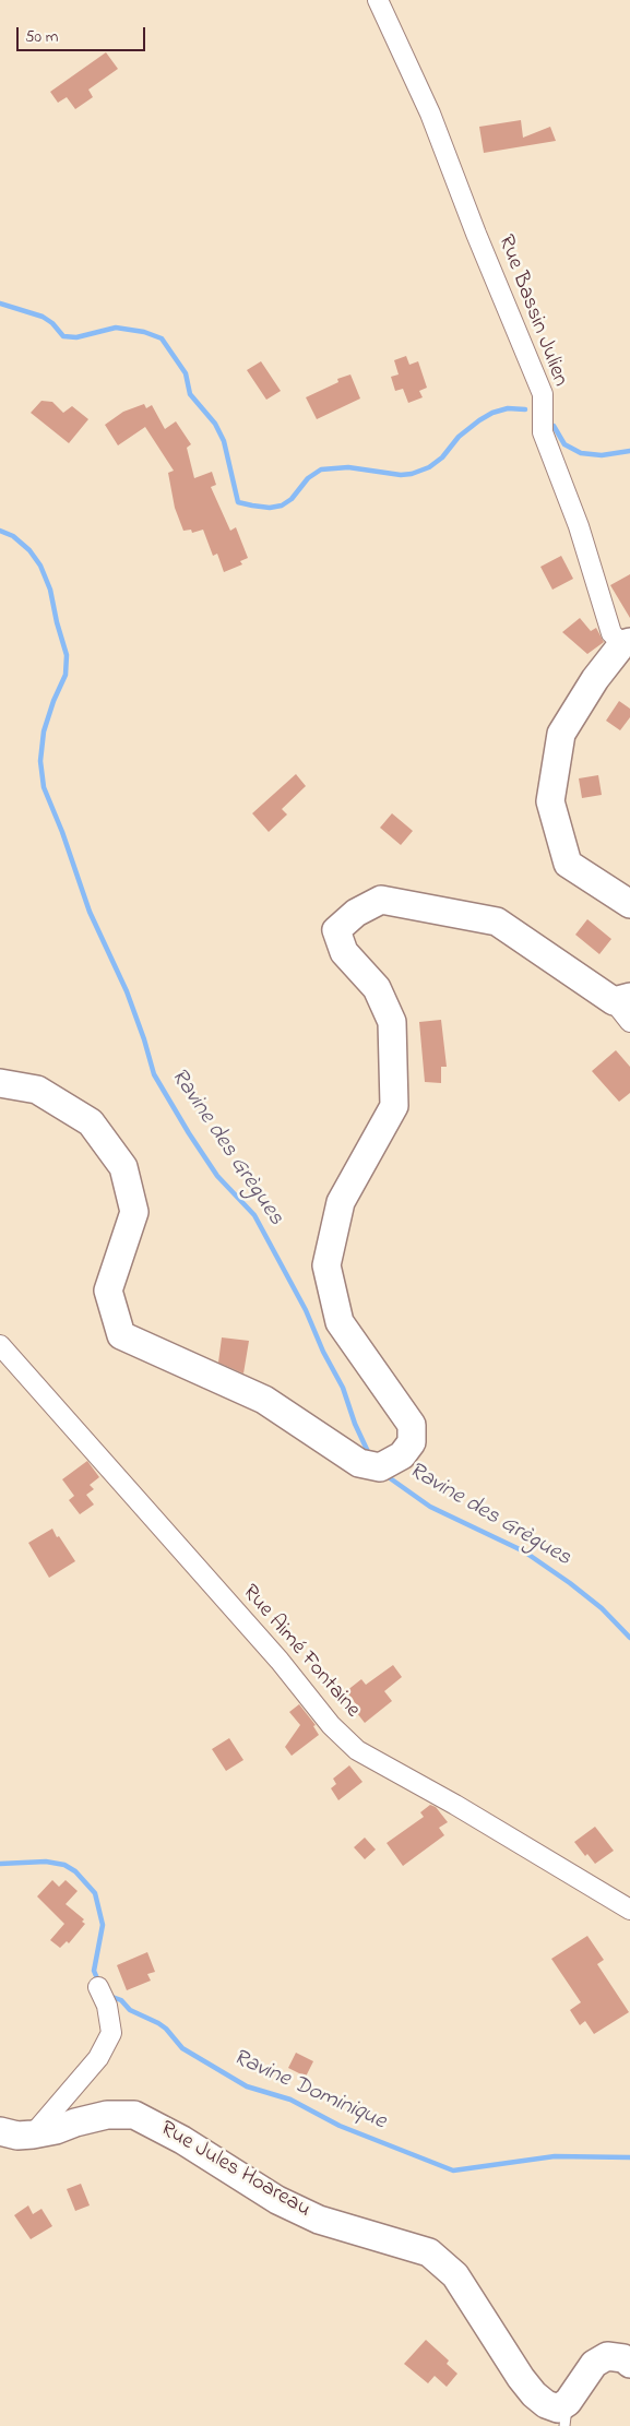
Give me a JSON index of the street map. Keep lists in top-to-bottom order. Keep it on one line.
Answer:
{"streets":{"main road":["Rue Jules Hoareau"],"street":["Rue Bassin Julien","Rue Aimé Fontaine"]},"water":["Ravine des Grègues","Ravine Dominique"],"scale_bar":"50 m"}
